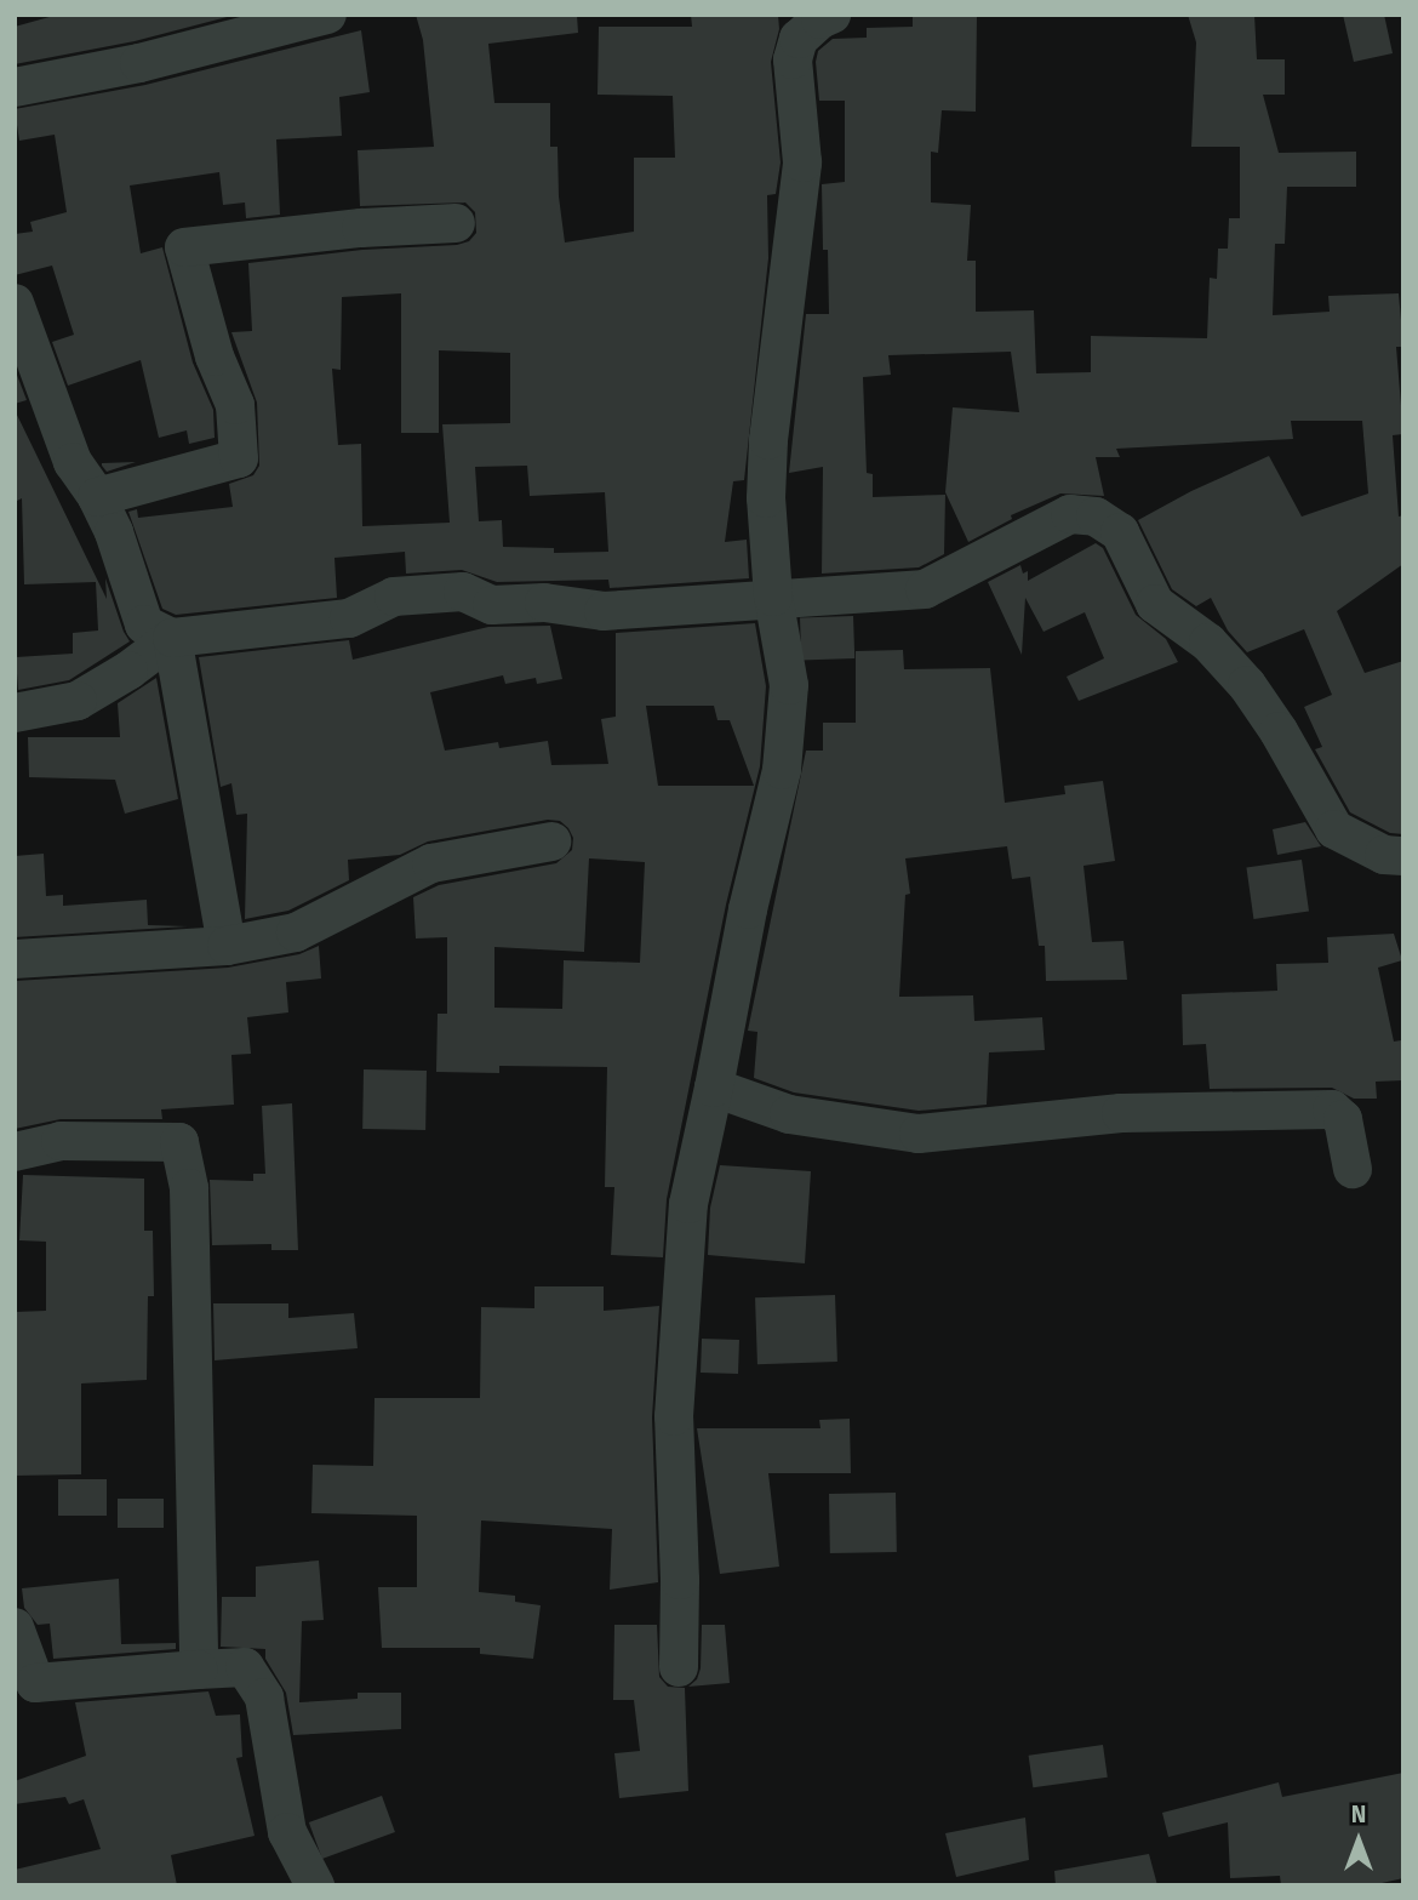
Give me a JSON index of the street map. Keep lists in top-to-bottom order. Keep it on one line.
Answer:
{"north":"top"}
